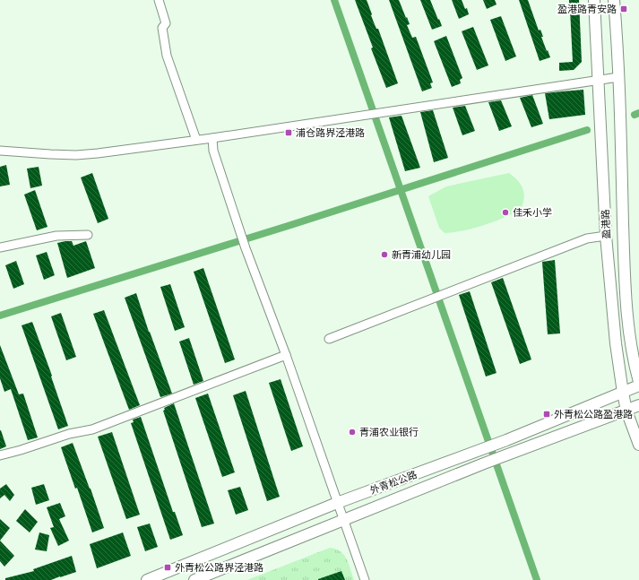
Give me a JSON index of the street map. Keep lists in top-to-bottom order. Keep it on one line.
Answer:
{"streets":{"main road":["盈港路","外青松公路"]},"crossings":[["盈港路","外青松公路"]],"places":{"transit":["盈港路青安路","浦仓路界泾港路","外青松公路盈港路","外青松公路界泾港路"],"other":["佳禾小学","新青浦幼儿园","青浦农业银行"]}}
